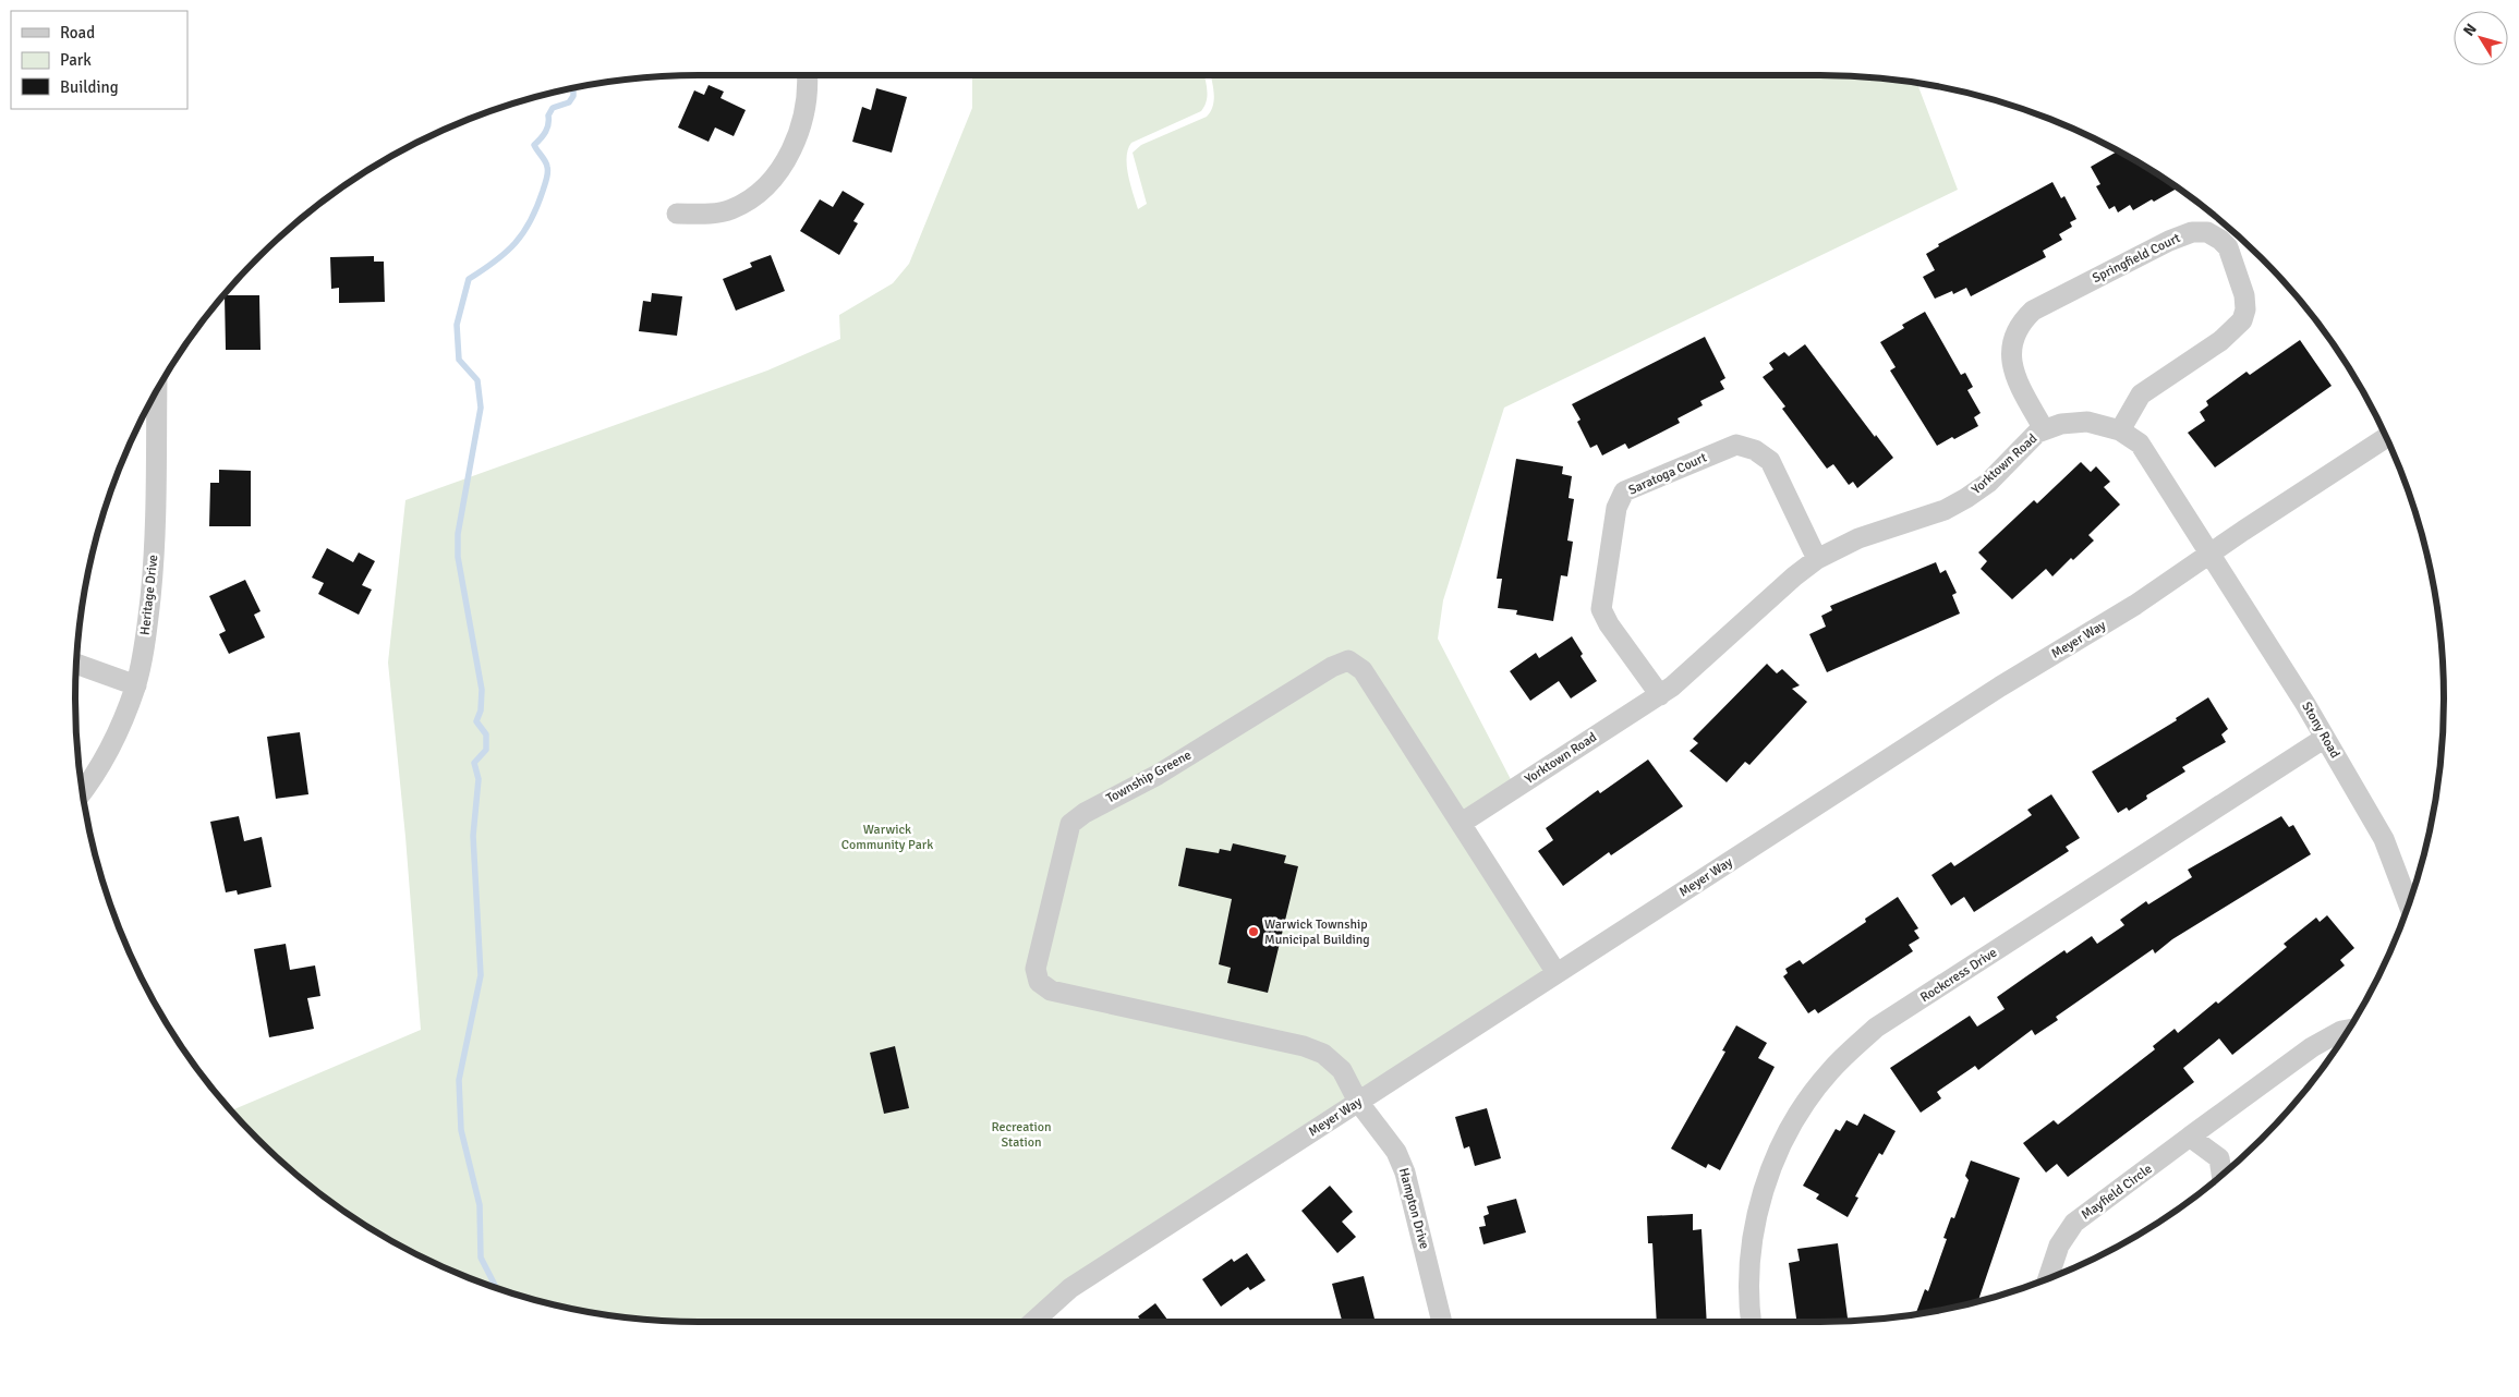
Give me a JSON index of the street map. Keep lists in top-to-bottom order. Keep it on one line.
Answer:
{"streets":{"street":["Springfield Court","Yorktown Road","Saratoga Court","Heritage Drive","Meyer Way","Stony Road","Township Greene","Rockcress Drive","Mayfield Circle","Hampton Drive"]},"crossings":[["Springfield Court","Yorktown Road"],["Yorktown Road","Saratoga Court"],["Yorktown Road","Township Greene"],["Meyer Way","Stony Road"],["Meyer Way","Township Greene"],["Meyer Way","Hampton Drive"],["Stony Road","Rockcress Drive"],["Township Greene","Hampton Drive"]],"parks":["Warwick Community Park","Recreation Station"],"places":["Warwick Township Municipal Building"],"legend":["Road","Park","Building"],"north":"top left"}
